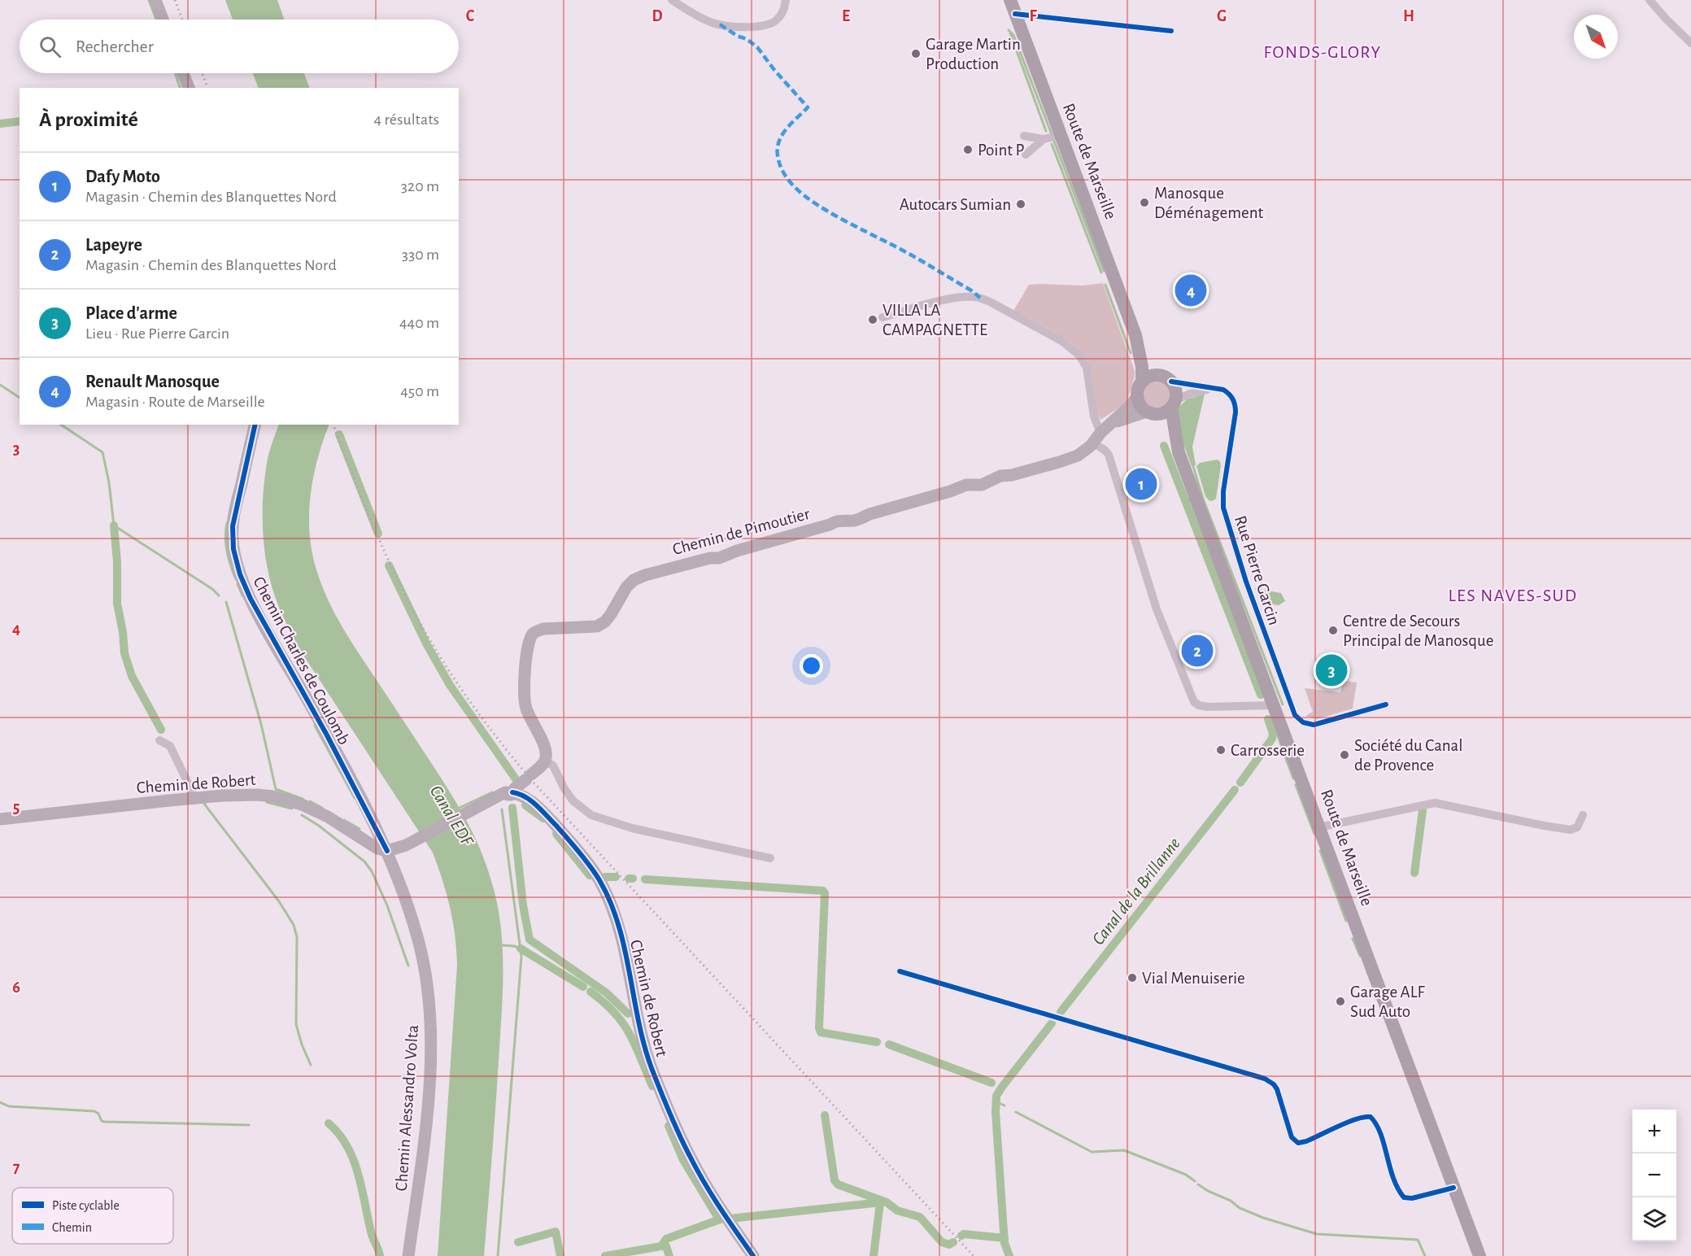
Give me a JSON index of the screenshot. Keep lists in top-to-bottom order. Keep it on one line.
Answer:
{"streets":{"main road":["Route de Marseille"],"street":["Chemin de Pimoutier","Rue Pierre Garcin","Chemin Charles de Coulomb","Chemin de Robert","Chemin Alessandro Volta"]},"crossings":[["Route de Marseille","Chemin de Pimoutier"],["Chemin Charles de Coulomb","Chemin de Robert"],["Chemin Charles de Coulomb","Chemin Alessandro Volta"],["Chemin de Robert","Chemin Alessandro Volta"]],"districts":["FONDS-GLORY","LES NAVES-SUD"],"water":["Canal EDF","Canal de la Brillanne"],"places":["Garage Martin Production","Point P","Manosque Déménagement","Autocars Sumian","VILLA LA CAMPAGNETTE","Centre de Secours Principal de Manosque","Carrosserie","Société du Canal de Provence","Vial Menuiserie","Garage ALF Sud Auto"],"legend":["Piste cyclable","Chemin"],"north":"bottom right","page":{"search":"Rechercher","heading":["À proximité","4 résultats"],"list":[{"mark":"1","name":"Dafy Moto","note":"Magasin · Chemin des Blanquettes Nord","value":"320 m"},{"mark":"2","name":"Lapeyre","note":"Magasin · Chemin des Blanquettes Nord","value":"330 m"},{"mark":"3","name":"Place d'arme","note":"Lieu · Rue Pierre Garcin","value":"440 m"},{"mark":"4","name":"Renault Manosque","note":"Magasin · Route de Marseille","value":"450 m"}],"pins":["4","1","2","3"],"map_buttons":["+","−"]},"grid":{"columns":["C","D","E","F","G","H"],"rows":["3","4","5","6","7"]}}
